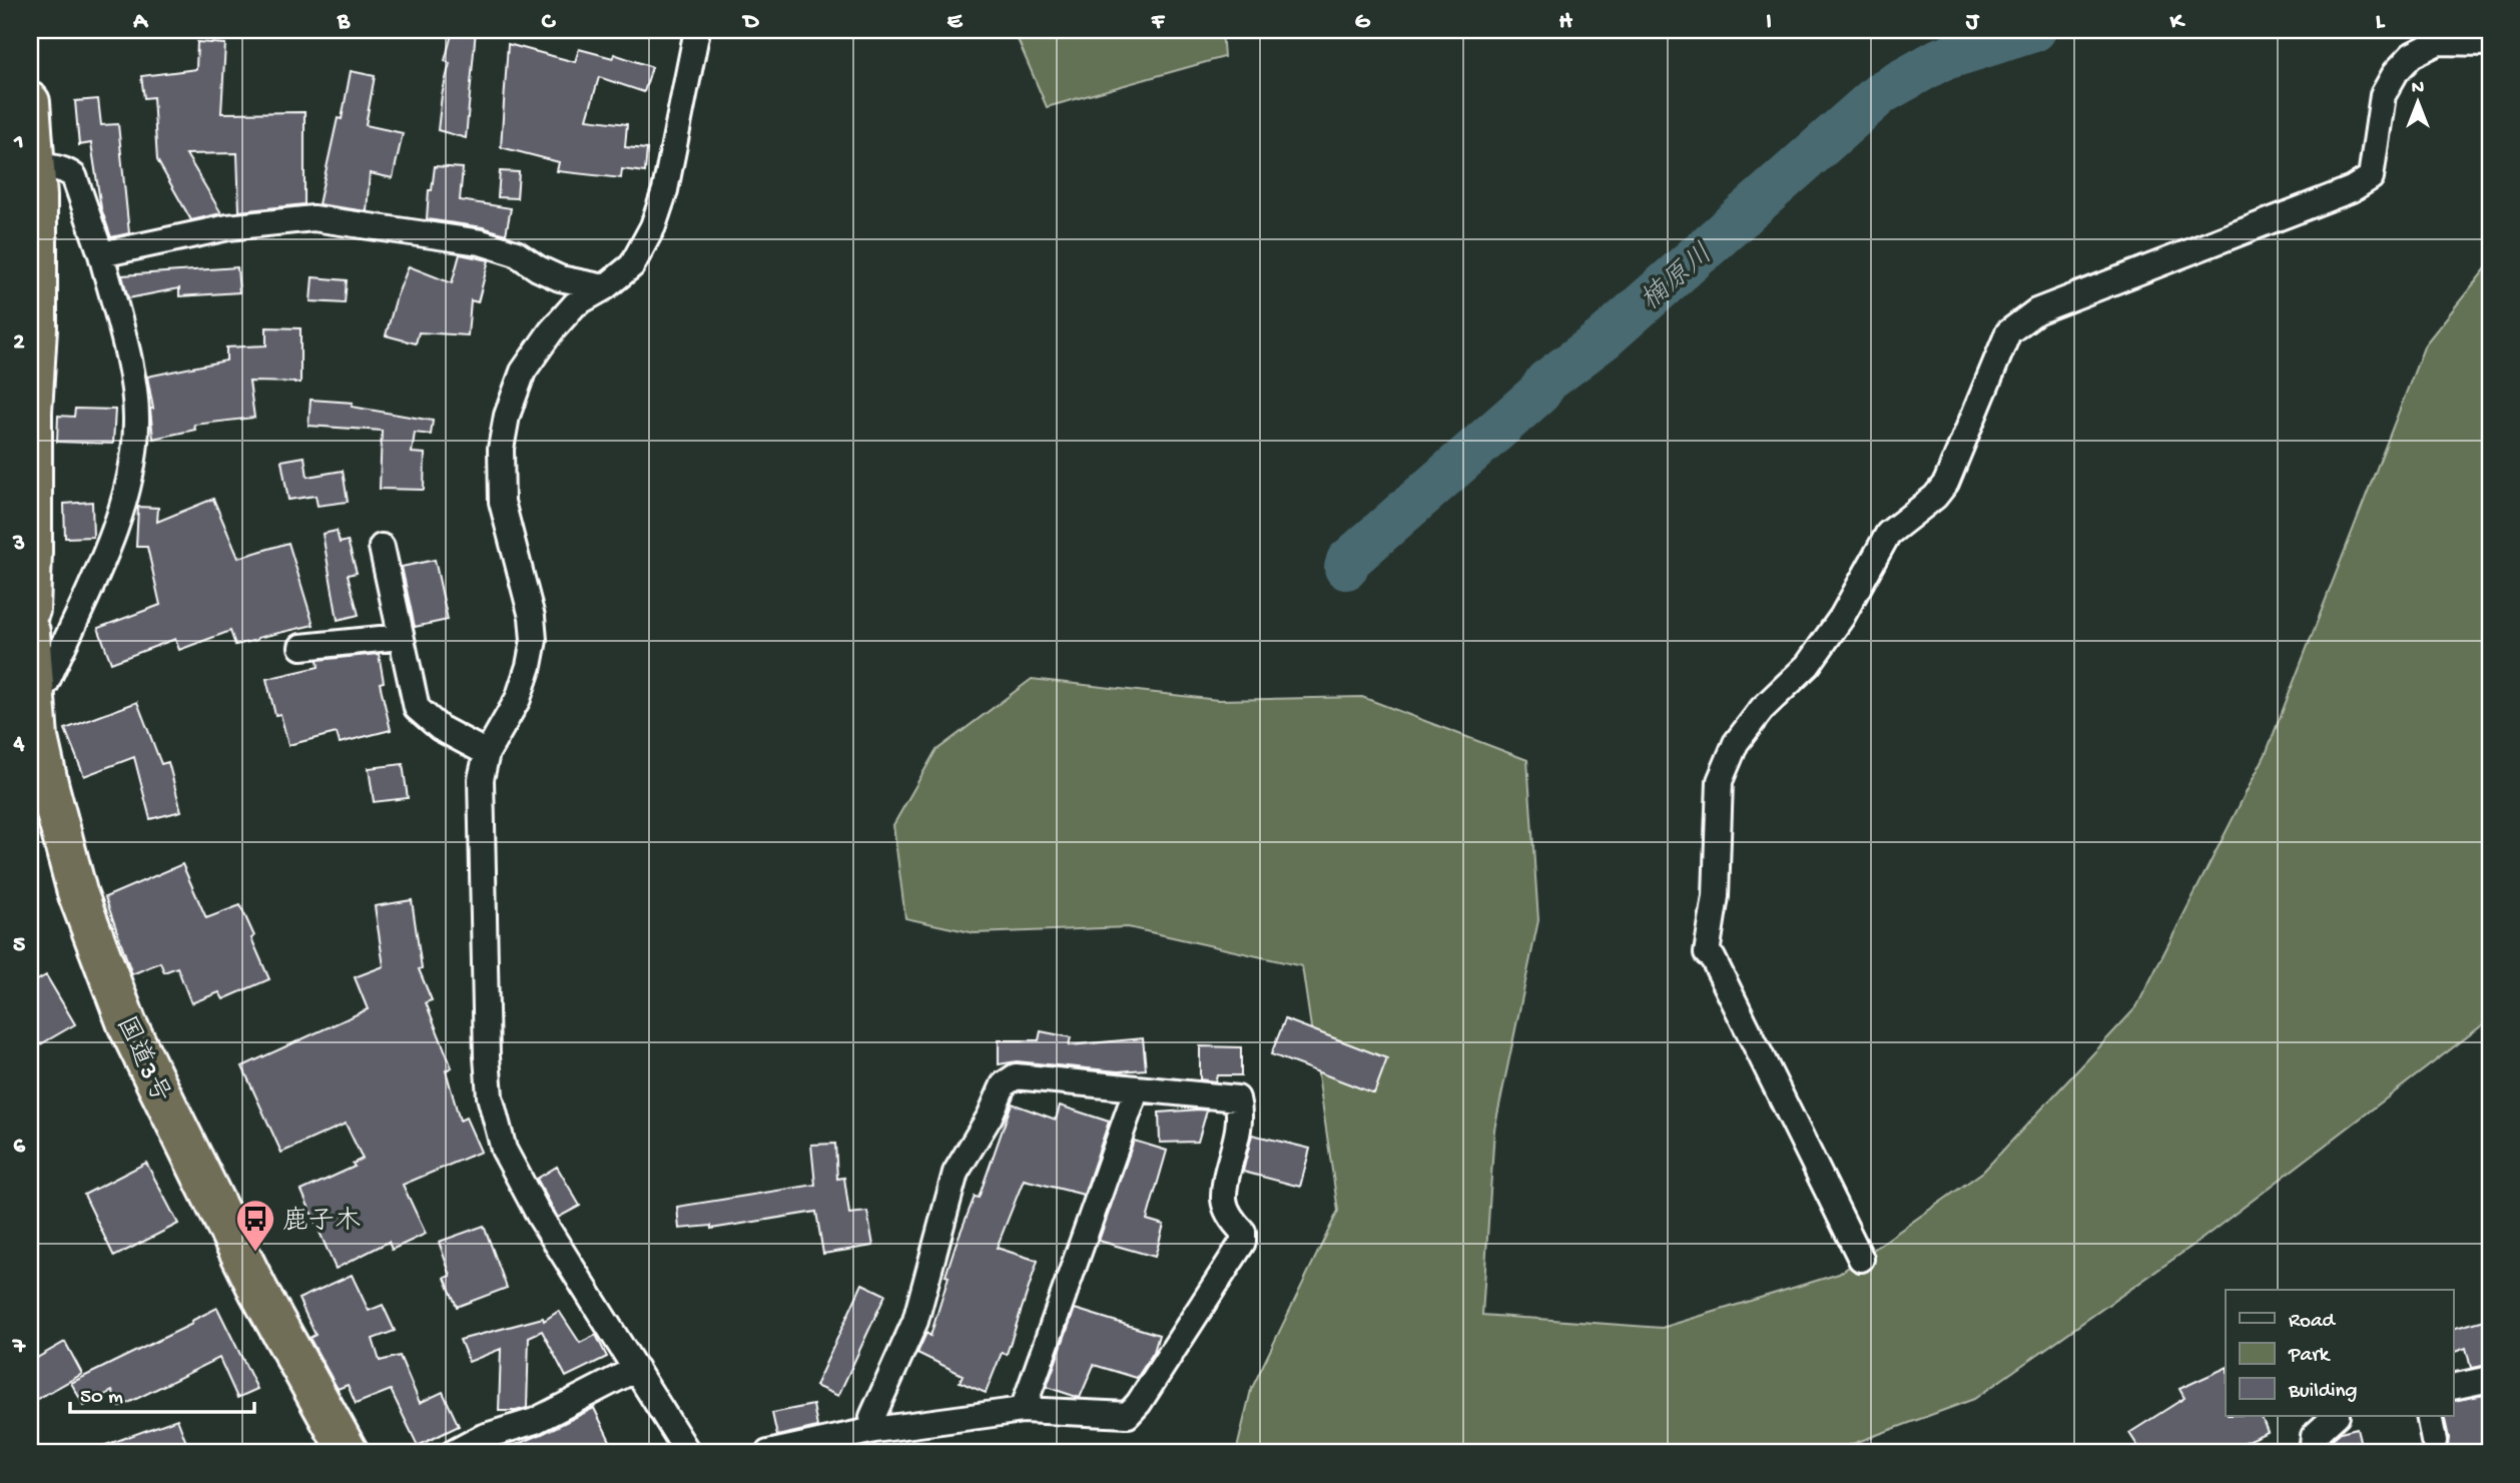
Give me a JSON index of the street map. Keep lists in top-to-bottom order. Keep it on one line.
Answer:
{"streets":{"highway":["国道3号"]},"water":["楠原川"],"places":{"bus stop":["鹿子木"]},"legend":["Road","Park","Building"],"scale_bar":"50 m","north":"top","grid":{"columns":["A","B","C","D","E","F","G","H","I","J","K","L"],"rows":["1","2","3","4","5","6","7"]}}
